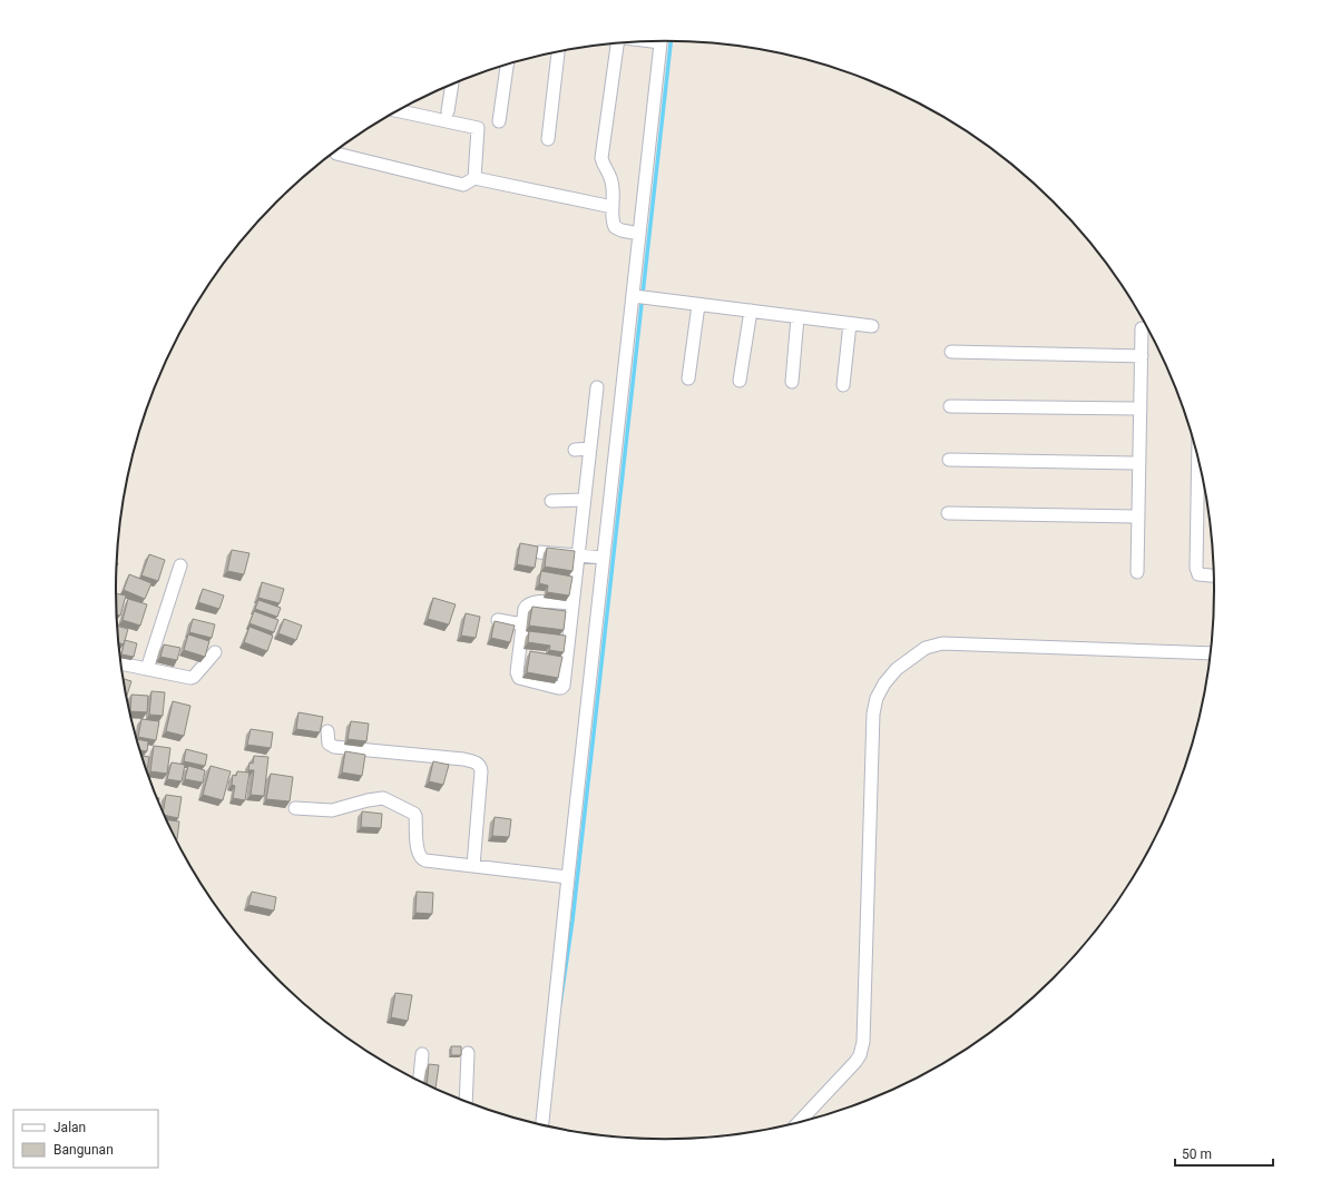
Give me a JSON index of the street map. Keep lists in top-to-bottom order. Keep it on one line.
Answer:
{"legend":["Jalan","Bangunan"],"scale_bar":"50 m"}
